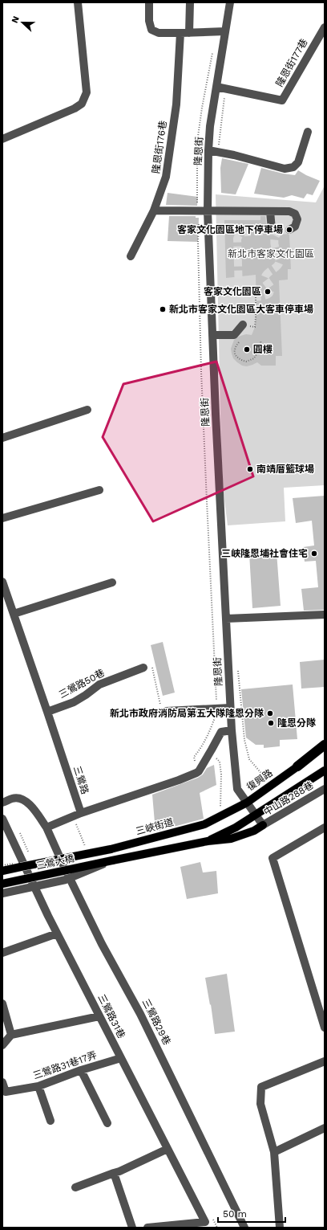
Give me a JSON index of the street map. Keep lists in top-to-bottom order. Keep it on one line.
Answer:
{"streets":{"main road":["復興路","三峽街道","三鶯大橋"],"street":["隆恩街177巷","隆恩街176巷","隆恩街","三鶯路50巷","三鶯路","中山路288巷","三鶯路31巷","三鶯路29巷","三鶯路31巷17弄"]},"crossings":[["隆恩街177巷","隆恩街"],["隆恩街","復興路"],["隆恩街","中山路288巷"],["三鶯路50巷","三鶯路"],["復興路","三峽街道"],["三峽街道","三鶯大橋"],["三鶯路31巷","三鶯路31巷17弄"]],"parks":["新北市客家文化園區"],"places":["客家文化園區地下停車場","客家文化園區","新北市客家文化園區大客車停車場","圓樓","南靖厝籃球場","三峽隆恩埔社會住宅","新北市政府消防局第五大隊隆恩分隊","隆恩分隊"],"scale_bar":"50 m","north":"left"}
